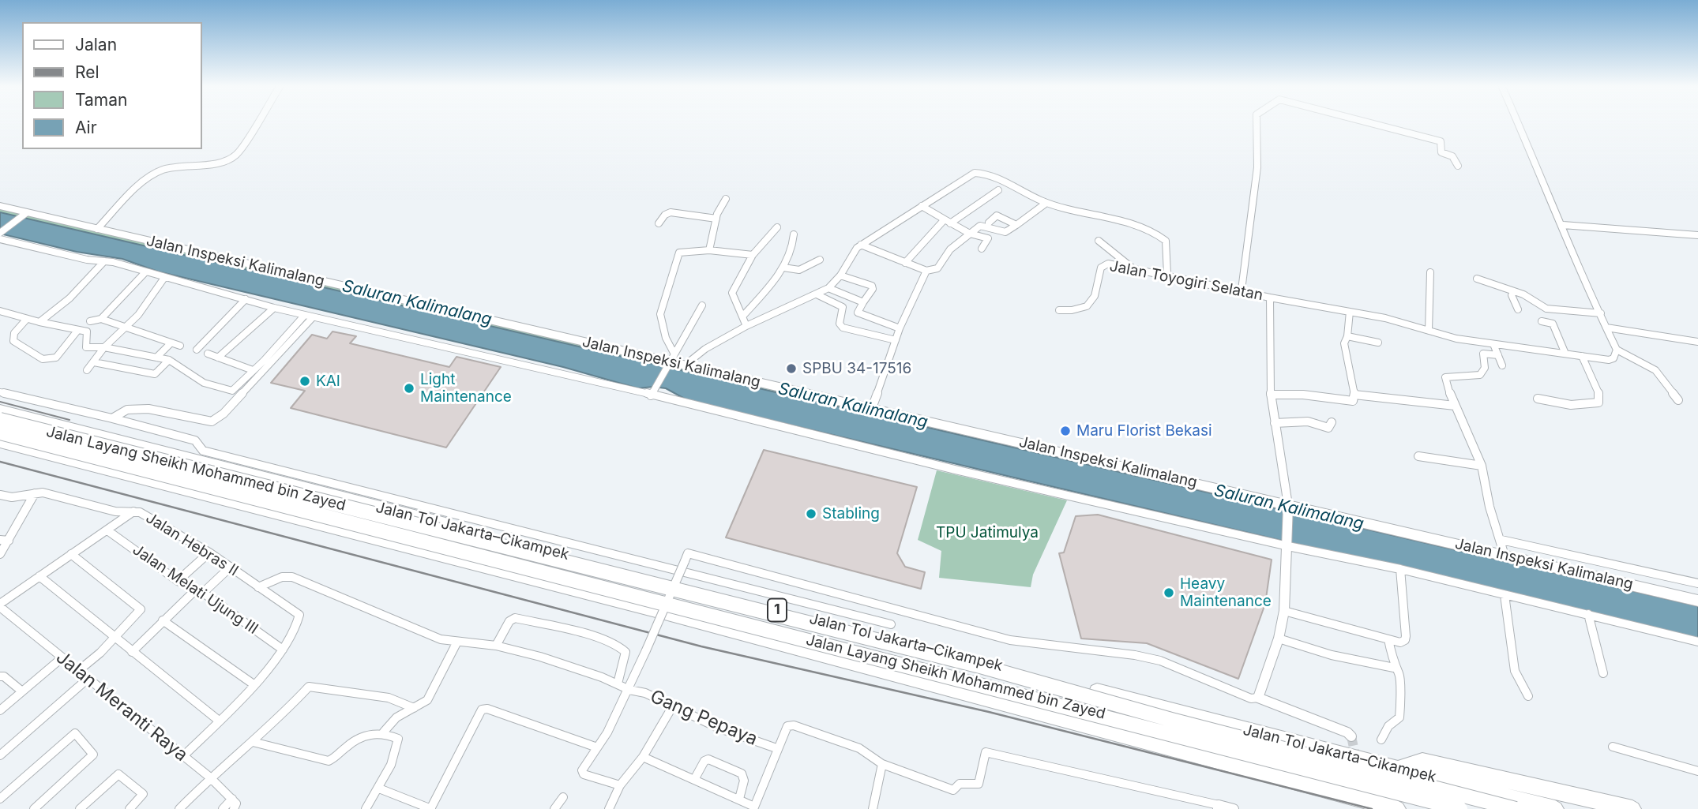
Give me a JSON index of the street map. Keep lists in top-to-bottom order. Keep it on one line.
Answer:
{"streets":{"highway":["Jalan Layang Sheikh Mohammed bin Zayed","Jalan Tol Jakarta–Cikampek","1"],"main road":["Jalan Inspeksi Kalimalang"],"street":["Jalan Toyogiri Selatan","Jalan Hebras II","Jalan Melati Ujung III","Jalan Meranti Raya","Gang Pepaya"]},"crossings":[["Jalan Inspeksi Kalimalang","Jalan Toyogiri Selatan"],["Jalan Hebras II","Jalan Melati Ujung III"],["Jalan Hebras II","Jalan Meranti Raya"],["Jalan Hebras II","Gang Pepaya"]],"water":["Saluran Kalimalang"],"parks":["TPU Jatimulya"],"places":["SPBU 34-17516","KAI","Light Maintenance","Maru Florist Bekasi","Stabling","Heavy Maintenance"],"legend":["Jalan","Rel","Taman","Air"]}
